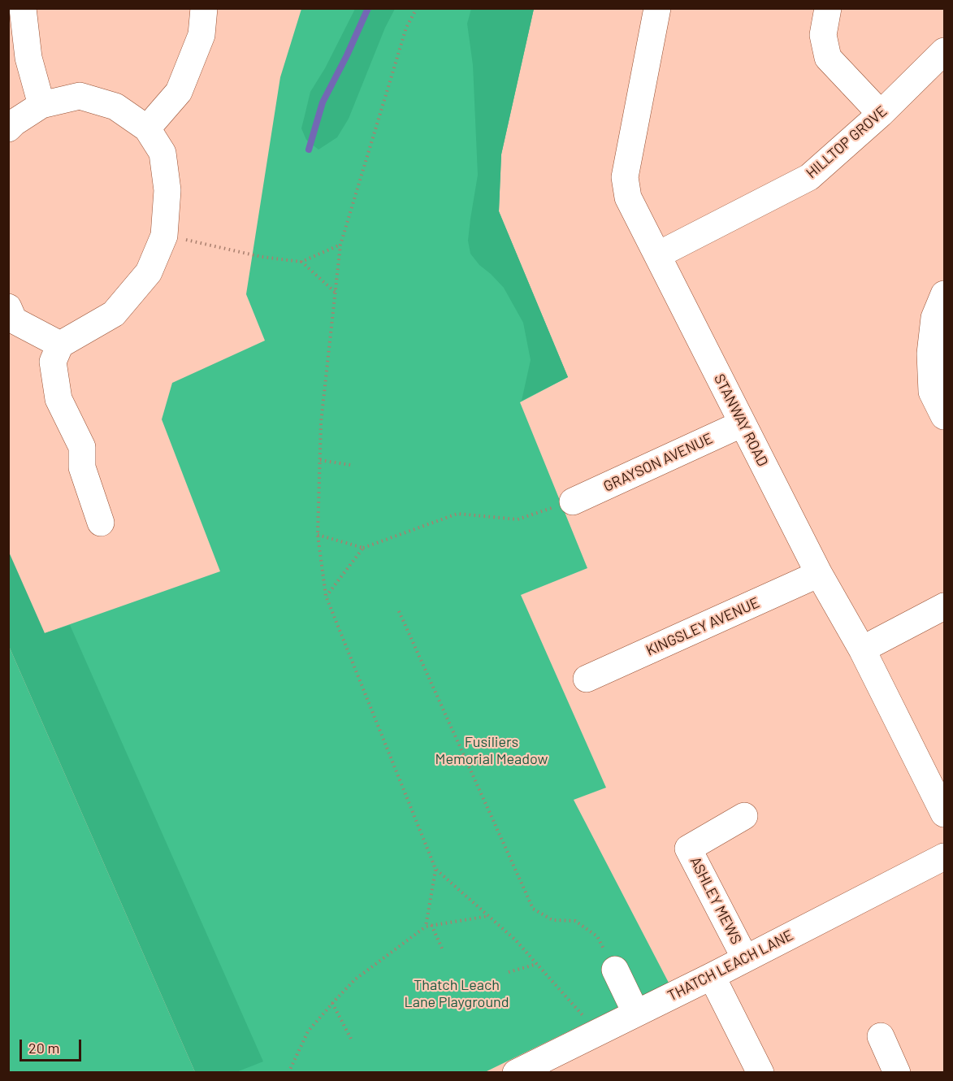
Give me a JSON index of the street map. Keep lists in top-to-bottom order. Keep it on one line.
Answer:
{"streets":{"street":["HILLTOP GROVE","STANWAY ROAD","GRAYSON AVENUE","KINGSLEY AVENUE","ASHLEY MEWS","THATCH LEACH LANE"]},"crossings":[["HILLTOP GROVE","STANWAY ROAD"],["STANWAY ROAD","GRAYSON AVENUE"],["STANWAY ROAD","KINGSLEY AVENUE"],["ASHLEY MEWS","THATCH LEACH LANE"]],"parks":["Fusiliers Memorial Meadow","Thatch Leach Lane Playground"],"scale_bar":"20 m"}
